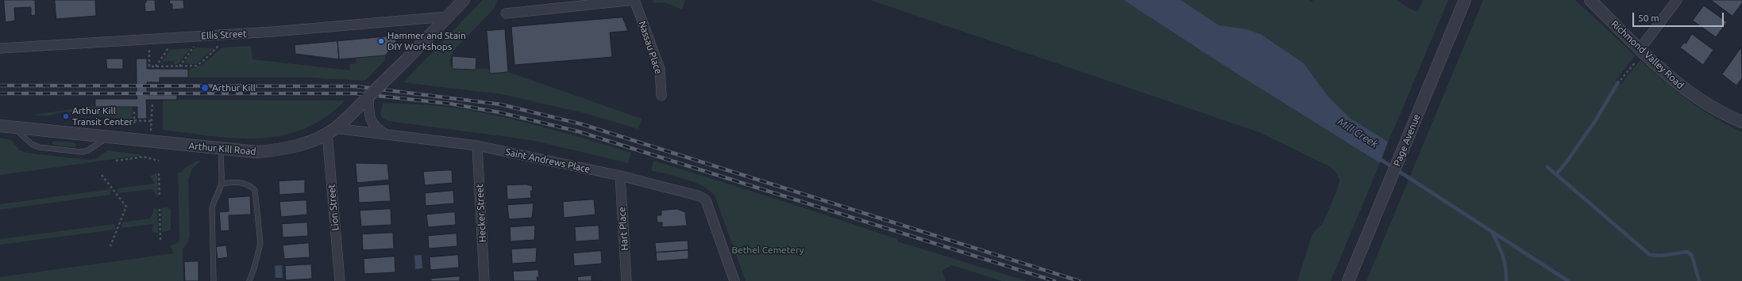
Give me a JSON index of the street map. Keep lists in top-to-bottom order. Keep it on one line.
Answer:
{"streets":{"street":["Ellis Street","Nassau Place","Richmond Valley Road","Page Avenue","Arthur Kill Road","Saint Andrews Place","Lion Street","Hecker Street","Hart Place"]},"crossings":[["Ellis Street","Arthur Kill Road"],["Arthur Kill Road","Saint Andrews Place"],["Arthur Kill Road","Lion Street"],["Saint Andrews Place","Lion Street"],["Saint Andrews Place","Hecker Street"],["Saint Andrews Place","Hart Place"]],"water":["Mill Creek"],"parks":["Bethel Cemetery"],"places":["Hammer and Stain DIY Workshops","Arthur Kill","Arthur Kill Transit Center"],"scale_bar":"50 m"}
